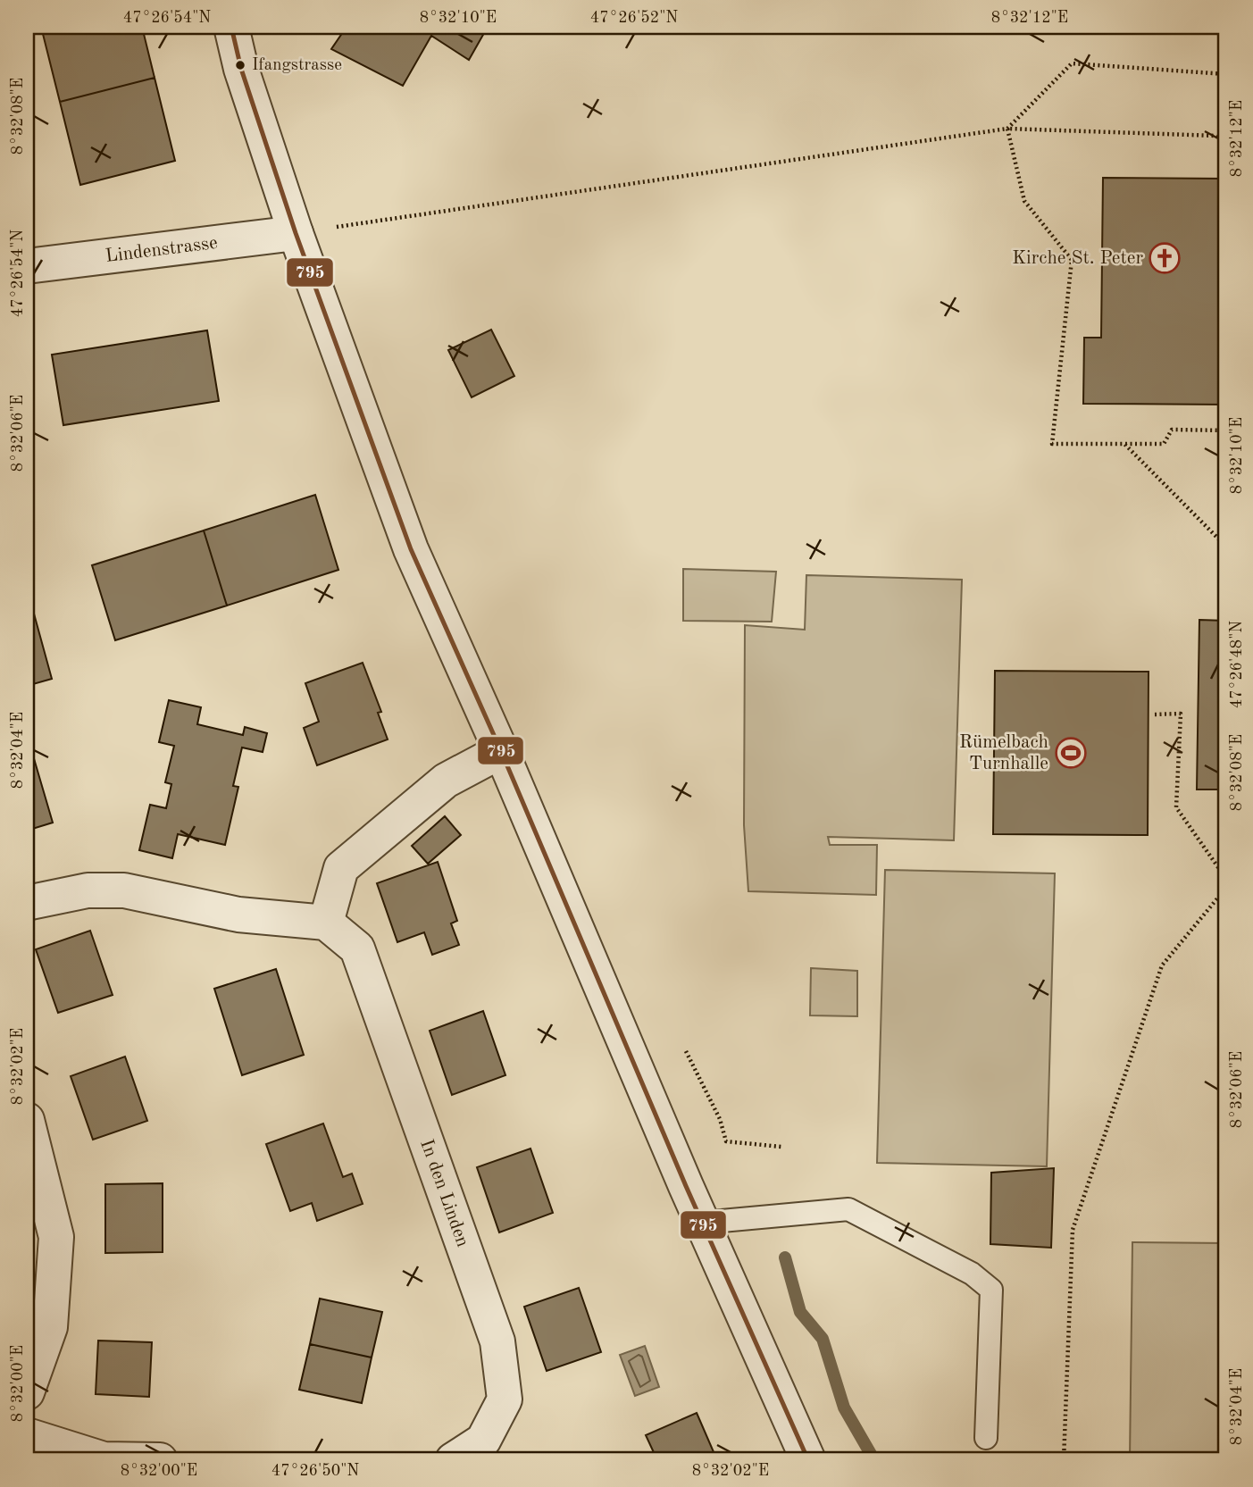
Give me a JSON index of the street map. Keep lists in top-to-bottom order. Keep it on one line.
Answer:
{"streets":{"street":["Lindenstrasse","In den Linden"]},"places":{"other":["Ifangstrasse"],"church":["Kirche St. Peter"],"sports":["Rümelbach Turnhalle"]},"lines":["transit line 795"],"coordinates":["47°26'54\"N","8°32'10\"E","47°26'52\"N","8°32'12\"E","8°32'08\"E","8°32'06\"E","47°26'48\"N","8°32'04\"E","8°32'02\"E","8°32'00\"E","47°26'50\"N"]}
